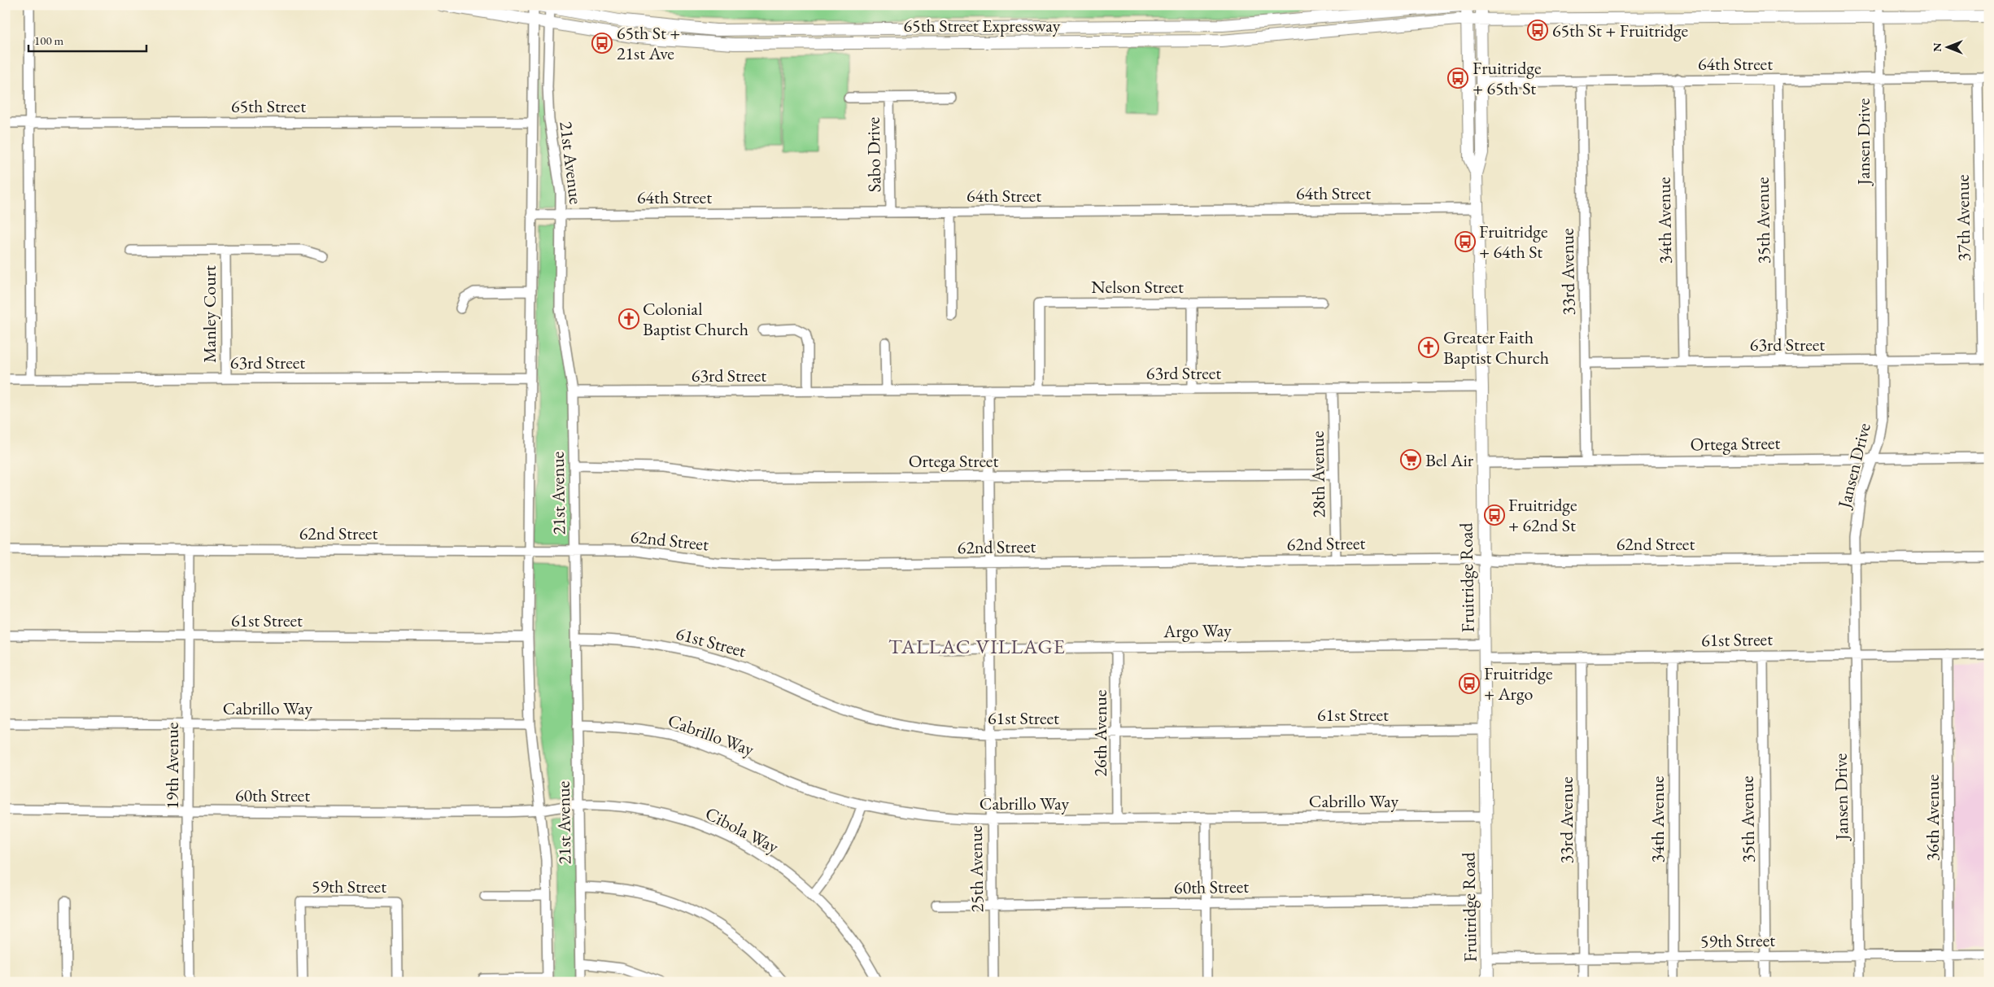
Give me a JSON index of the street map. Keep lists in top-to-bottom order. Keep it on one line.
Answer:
{"streets":{"main road":["65th Street Expressway","Fruitridge Road"],"street":["64th Street","65th Street","Jansen Drive","Sabo Drive","21st Avenue","37th Avenue","34th Avenue","35th Avenue","33rd Avenue","Nelson Street","Manley Court","63rd Street","Ortega Street","28th Avenue","62nd Street","61st Street","Argo Way","Cabrillo Way","26th Avenue","19th Avenue","60th Street","36th Avenue","Cibola Way","25th Avenue","59th Street"]},"crossings":[["65th Street Expressway","Jansen Drive"],["65th Street Expressway","21st Avenue"],["65th Street Expressway","Fruitridge Road"],["64th Street","Jansen Drive"],["64th Street","Sabo Drive"],["64th Street","21st Avenue"],["64th Street","37th Avenue"],["64th Street","34th Avenue"],["64th Street","35th Avenue"],["64th Street","33rd Avenue"],["64th Street","Fruitridge Road"],["65th Street","21st Avenue"],["Jansen Drive","63rd Street"],["Jansen Drive","Ortega Street"],["Jansen Drive","62nd Street"],["Jansen Drive","61st Street"],["Jansen Drive","59th Street"],["21st Avenue","63rd Street"],["21st Avenue","Ortega Street"],["21st Avenue","62nd Street"],["21st Avenue","61st Street"],["21st Avenue","Cabrillo Way"],["21st Avenue","60th Street"],["21st Avenue","Cibola Way"],["37th Avenue","63rd Street"],["34th Avenue","63rd Street"],["34th Avenue","61st Street"],["34th Avenue","59th Street"],["35th Avenue","63rd Street"],["35th Avenue","61st Street"],["35th Avenue","59th Street"],["33rd Avenue","63rd Street"],["33rd Avenue","Ortega Street"],["33rd Avenue","61st Street"],["33rd Avenue","59th Street"],["Nelson Street","63rd Street"],["Manley Court","63rd Street"],["63rd Street","28th Avenue"],["63rd Street","Fruitridge Road"],["63rd Street","25th Avenue"],["Ortega Street","28th Avenue"],["Ortega Street","Fruitridge Road"],["Ortega Street","25th Avenue"],["28th Avenue","62nd Street"],["62nd Street","Fruitridge Road"],["62nd Street","19th Avenue"],["62nd Street","25th Avenue"],["Fruitridge Road","61st Street"],["Fruitridge Road","Argo Way"],["Fruitridge Road","Cabrillo Way"],["Fruitridge Road","60th Street"],["Fruitridge Road","59th Street"],["61st Street","26th Avenue"],["61st Street","19th Avenue"],["61st Street","36th Avenue"],["61st Street","25th Avenue"],["Argo Way","26th Avenue"],["Argo Way","25th Avenue"],["Cabrillo Way","26th Avenue"],["Cabrillo Way","19th Avenue"],["Cabrillo Way","25th Avenue"],["19th Avenue","60th Street"],["60th Street","Cibola Way"],["60th Street","25th Avenue"],["36th Avenue","59th Street"]],"districts":["TALLAC VILLAGE"],"places":{"bus stop":["65th St + Fruitridge","65th St + 21st Ave","Fruitridge + 65th St","Fruitridge + 64th St","Fruitridge + 62nd St","Fruitridge + Argo"],"church":["Colonial Baptist Church","Greater Faith Baptist Church"],"supermarket":["Bel Air"]},"scale_bar":"100 m","north":"left"}
